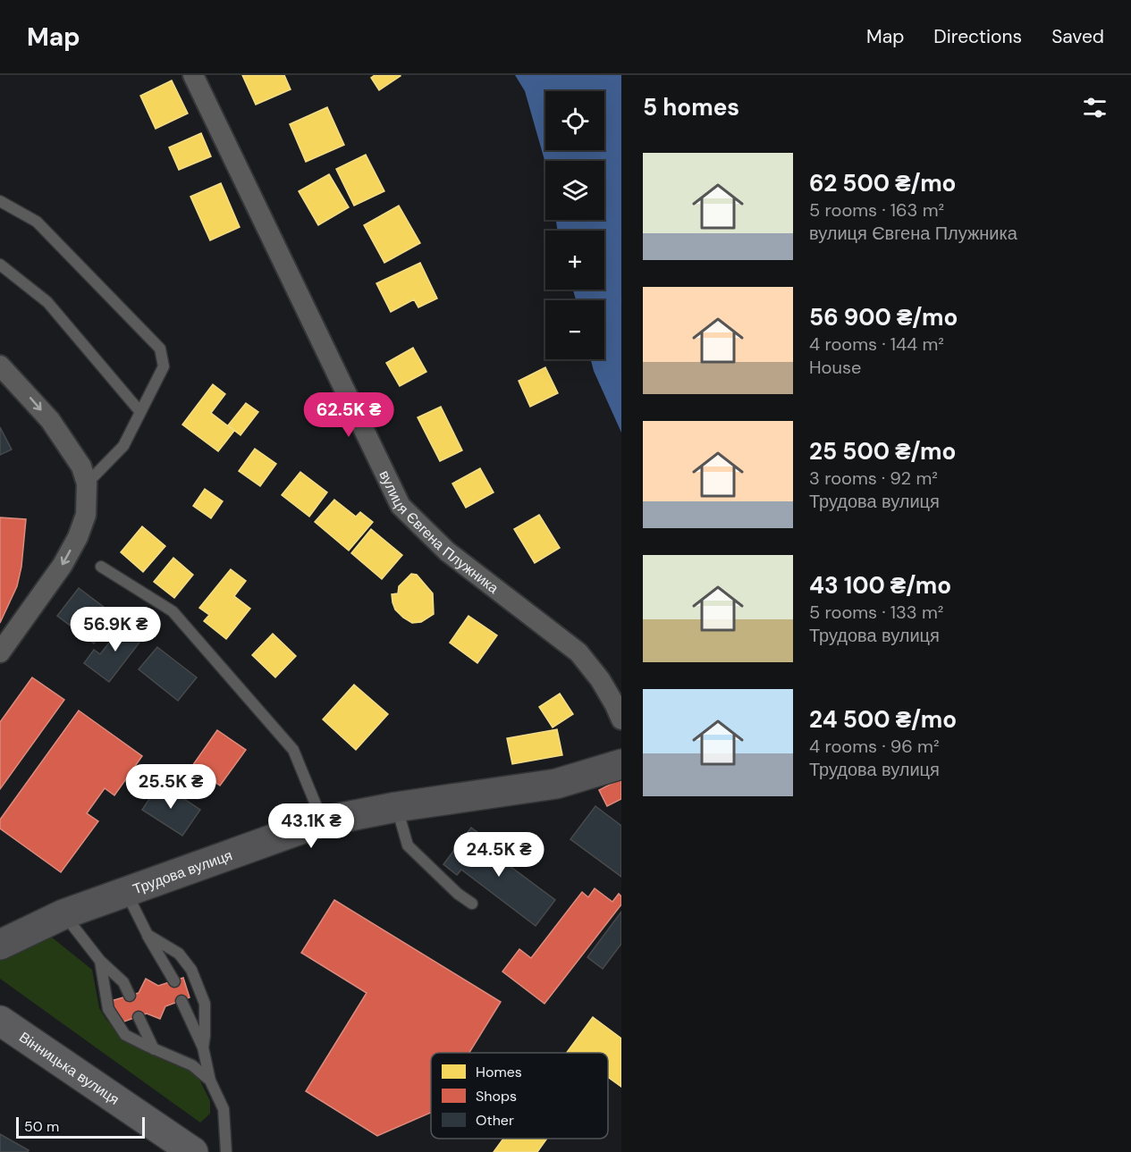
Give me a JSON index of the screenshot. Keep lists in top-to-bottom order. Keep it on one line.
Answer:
{"streets":{"main road":["Вінницька вулиця"],"street":["вулиця Євгена Плужника","Трудова вулиця"]},"legend":["Homes","Shops","Other"],"scale_bar":"50 m","page":{"header":"Map","nav":["Map","Directions","Saved"],"heading":"5 homes","map_buttons":["+","−"],"list":[{"name":"62 500 ₴/mo","note":"5 rooms · 163 m² · вулиця Євгена Плужника"},{"name":"56 900 ₴/mo","note":"4 rooms · 144 m² · House"},{"name":"25 500 ₴/mo","note":"3 rooms · 92 m² · Трудова вулиця"},{"name":"43 100 ₴/mo","note":"5 rooms · 133 m² · Трудова вулиця"},{"name":"24 500 ₴/mo","note":"4 rooms · 96 m² · Трудова вулиця"}],"price":["62.5K ₴","56.9K ₴","25.5K ₴","43.1K ₴","24.5K ₴"],"scale":"50 m"}}
